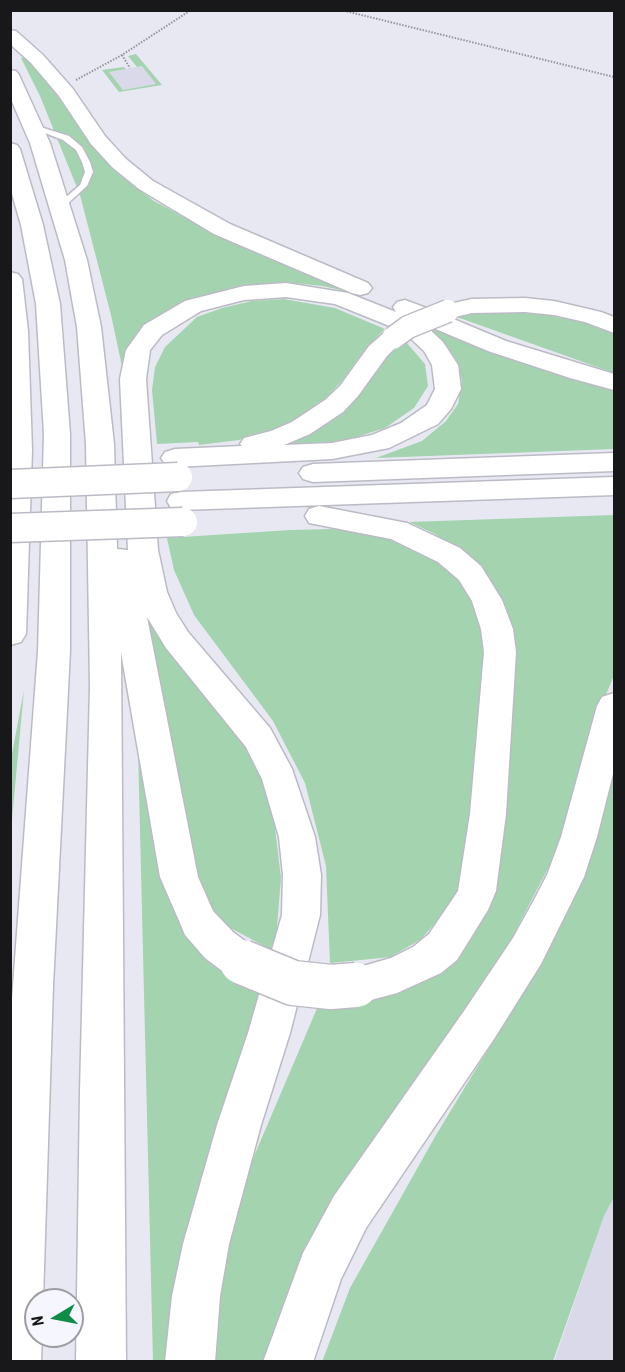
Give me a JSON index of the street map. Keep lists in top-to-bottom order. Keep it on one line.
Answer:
{"north":"left"}
